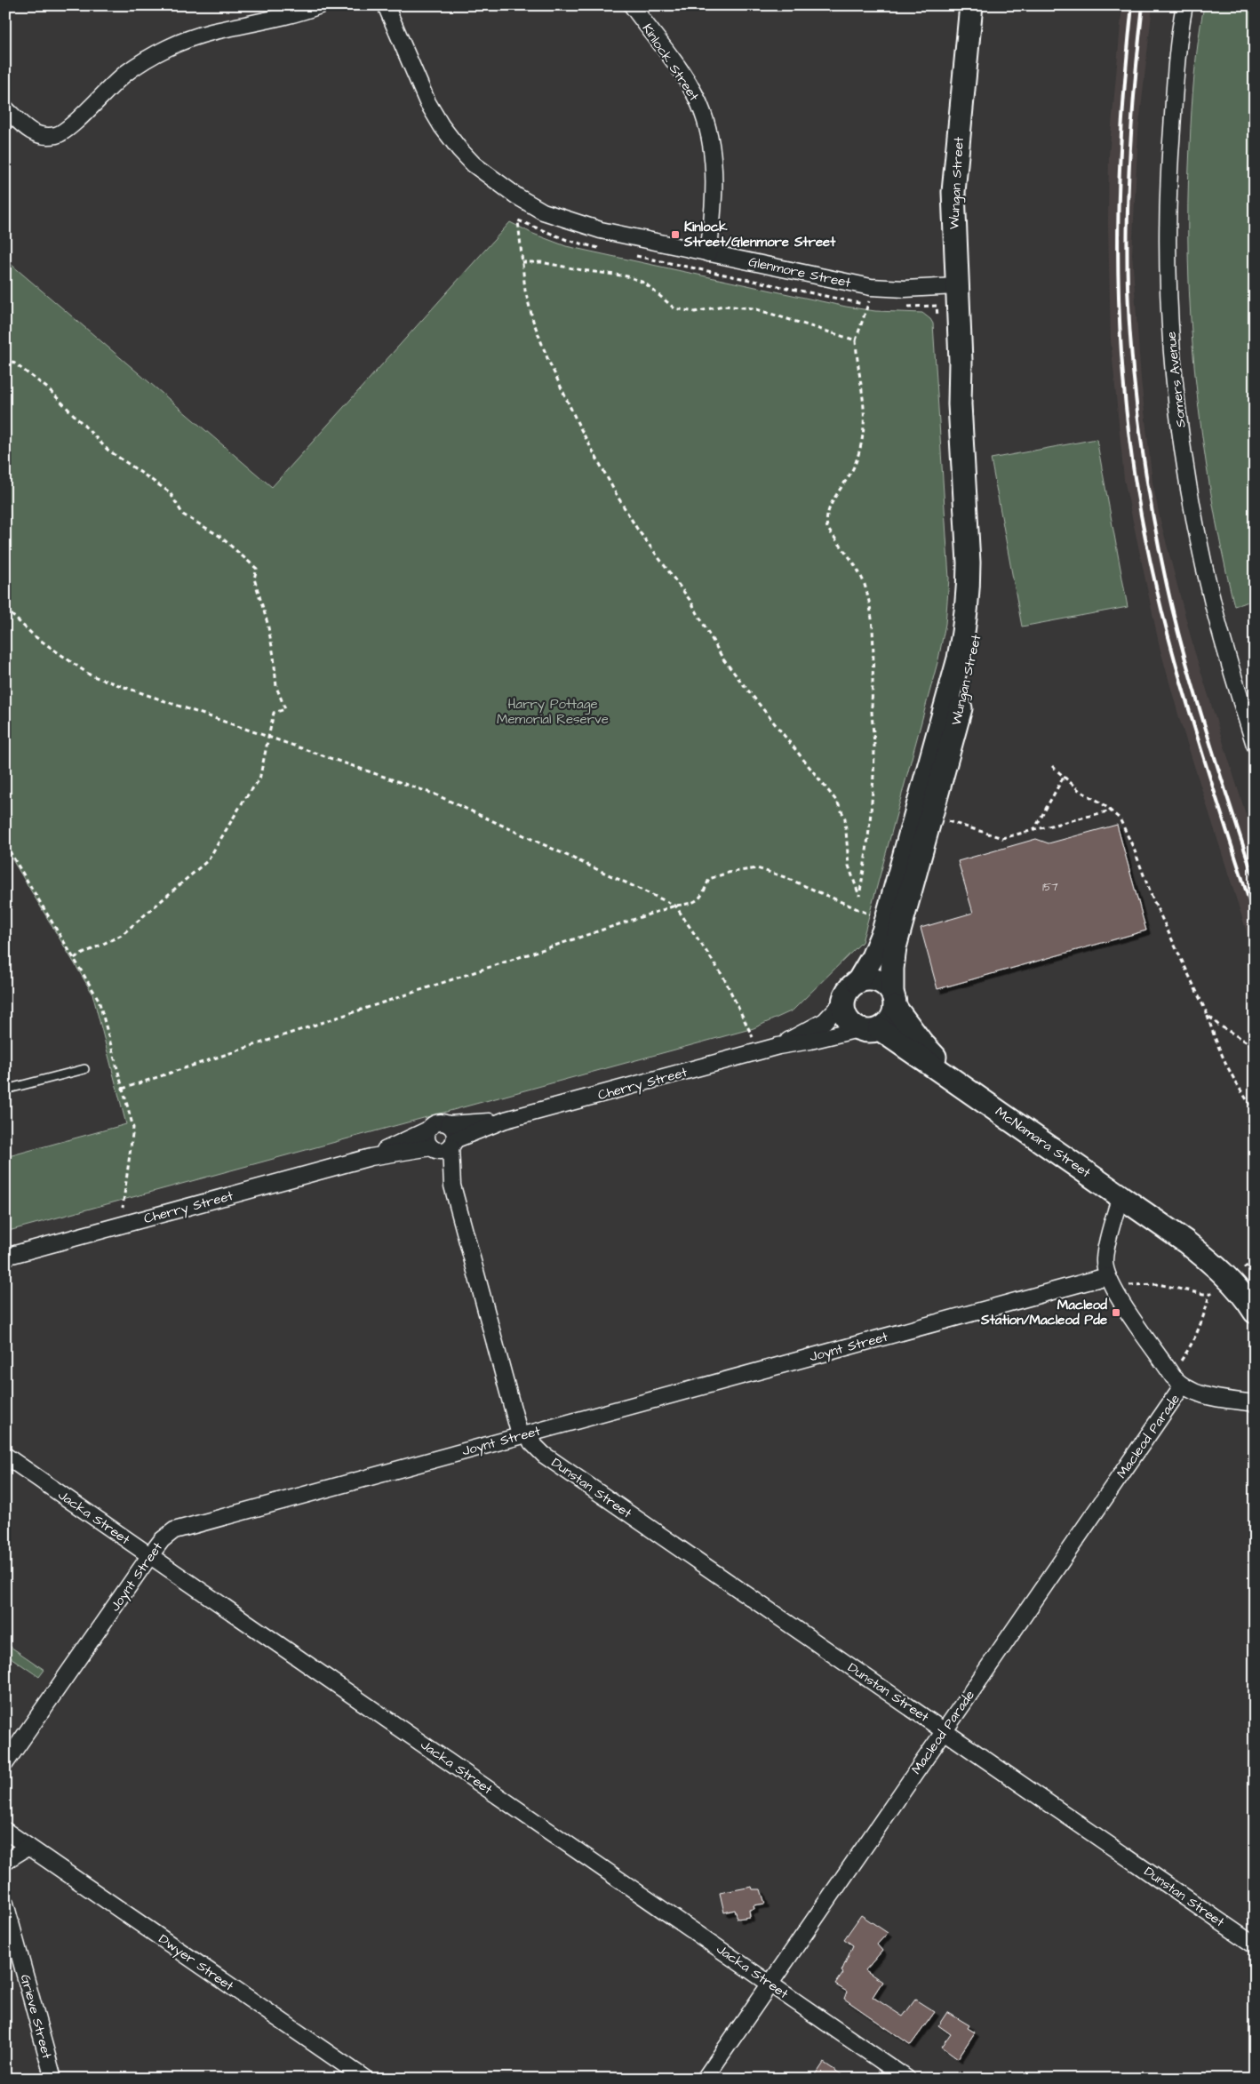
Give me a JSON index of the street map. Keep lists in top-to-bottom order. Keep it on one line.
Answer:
{"streets":{"street":["Kinlock Street","Wungan Street","Glenmore Street","Somers Avenue","Cherry Street","McNamara Street","Joynt Street","Macleod Parade","Dunstan Street","Jacka Street","Dwyer Street","Grieve Street"]},"crossings":[["Kinlock Street","Glenmore Street"],["Wungan Street","Glenmore Street"],["Wungan Street","Cherry Street"],["Wungan Street","McNamara Street"],["Cherry Street","McNamara Street"],["Cherry Street","Dunstan Street"],["Joynt Street","Dunstan Street"],["Joynt Street","Jacka Street"],["Macleod Parade","Dunstan Street"],["Macleod Parade","Jacka Street"]],"parks":["Harry Pottage Memorial Reserve"],"places":{"transit":["Kinlock Street/Glenmore Street","Macleod Station/Macleod Pde"]},"house_numbers":["157"]}
